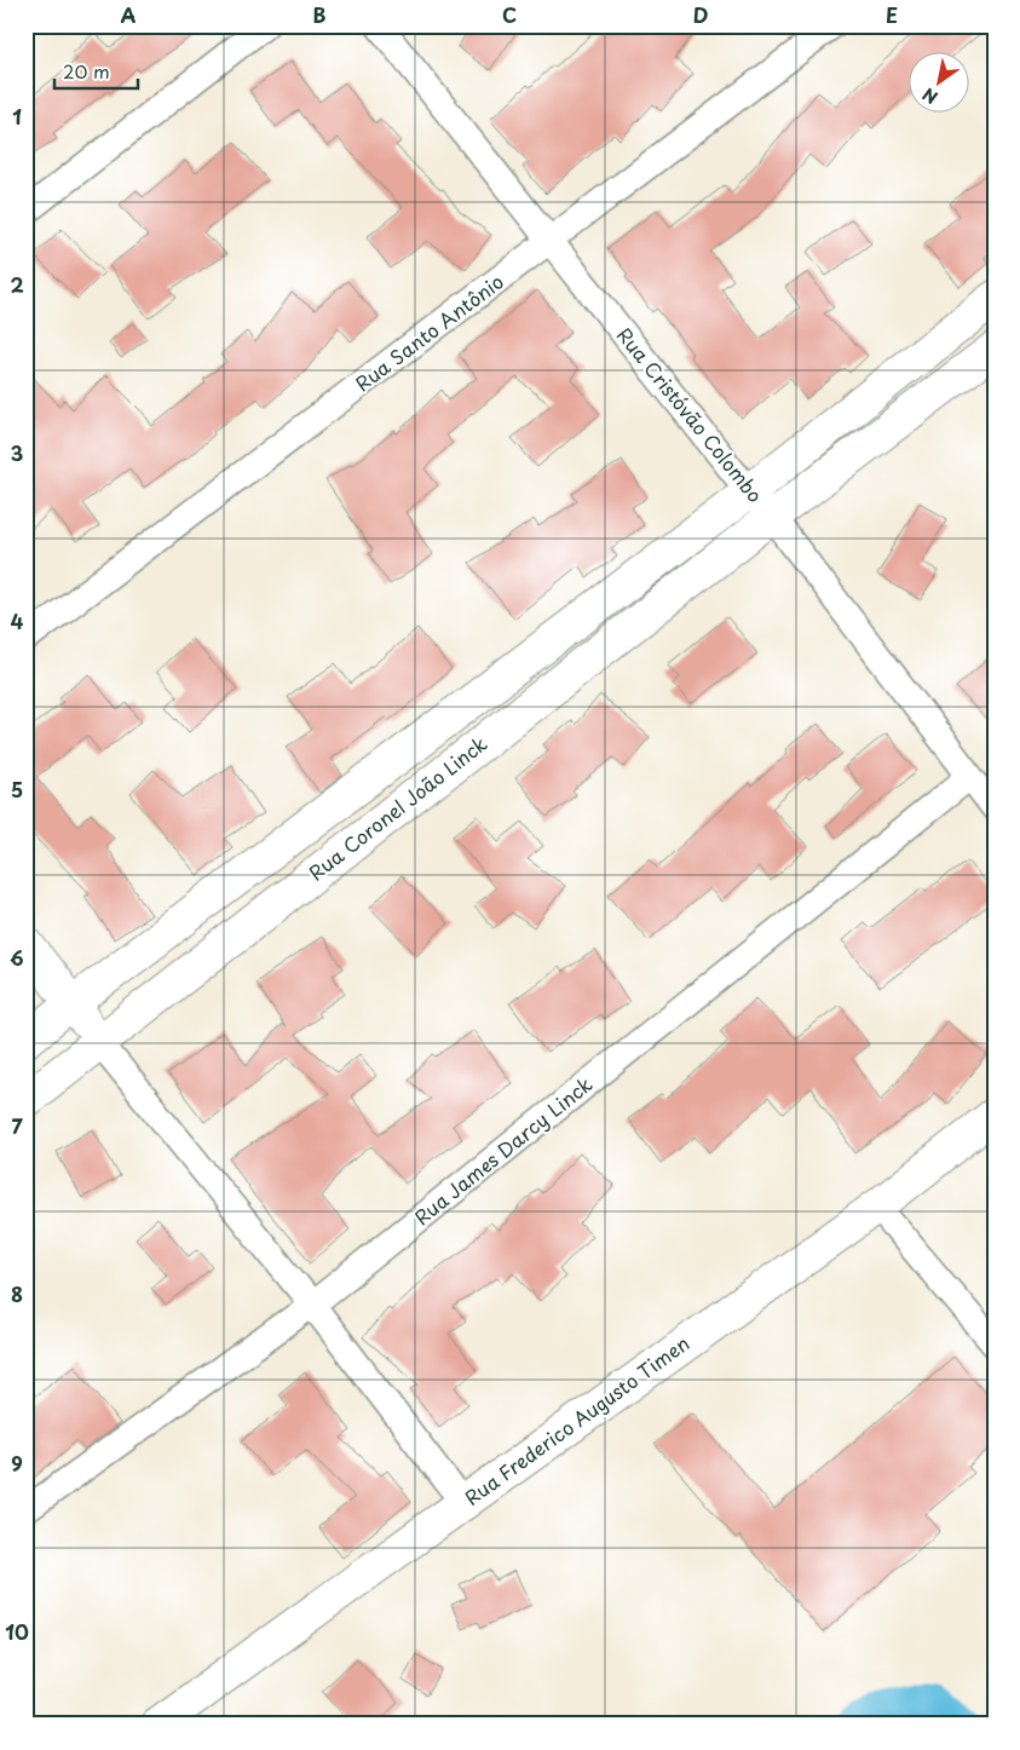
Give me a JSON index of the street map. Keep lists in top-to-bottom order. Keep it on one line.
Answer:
{"streets":{"main road":["Rua Coronel João Linck","Rua Frederico Augusto Timen"],"street":["Rua Santo Antônio","Rua Cristóvão Colombo","Rua James Darcy Linck"]},"crossings":[["Rua Santo Antônio","Rua Cristóvão Colombo"],["Rua Cristóvão Colombo","Rua Coronel João Linck"],["Rua Cristóvão Colombo","Rua James Darcy Linck"]],"scale_bar":"20 m","north":"bottom left","grid":{"columns":["A","B","C","D","E"],"rows":["1","2","3","4","5","6","7","8","9","10"]}}
